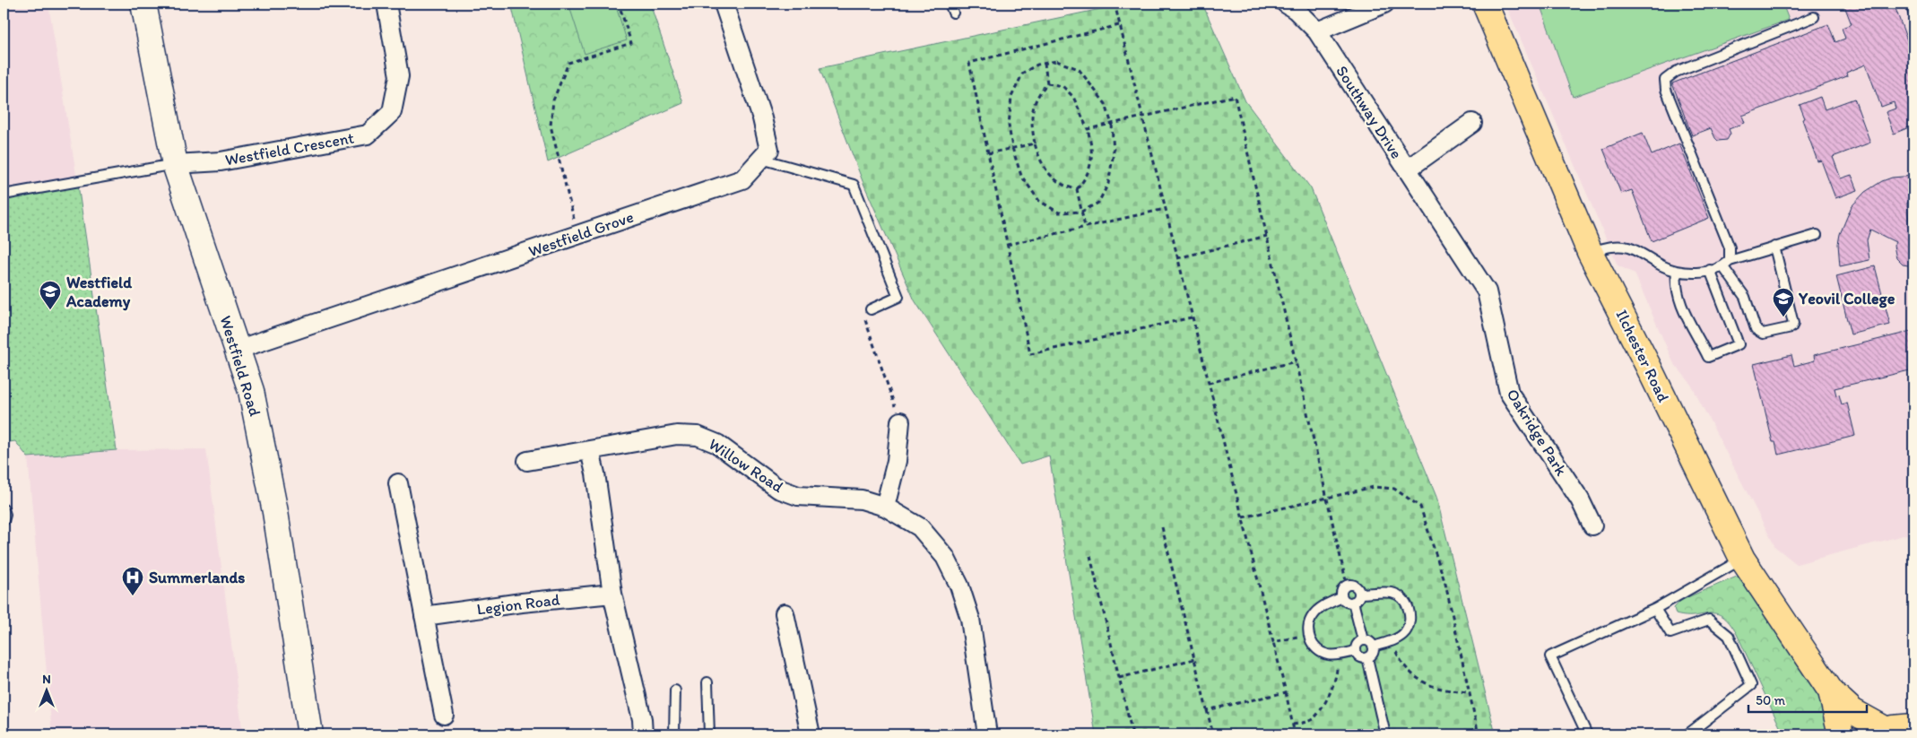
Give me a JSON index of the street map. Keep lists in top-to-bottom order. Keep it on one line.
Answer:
{"streets":{"highway":["Ilchester Road"],"street":["Southway Drive","Westfield Crescent","Westfield Grove","Westfield Road","Oakridge Park","Willow Road","Legion Road"]},"crossings":[["Southway Drive","Oakridge Park"],["Westfield Crescent","Westfield Road"],["Westfield Grove","Westfield Road"]],"places":{"school or university":["Westfield Academy","Yeovil College"],"hospital":["Summerlands"]},"scale_bar":"50 m","north":"top"}
